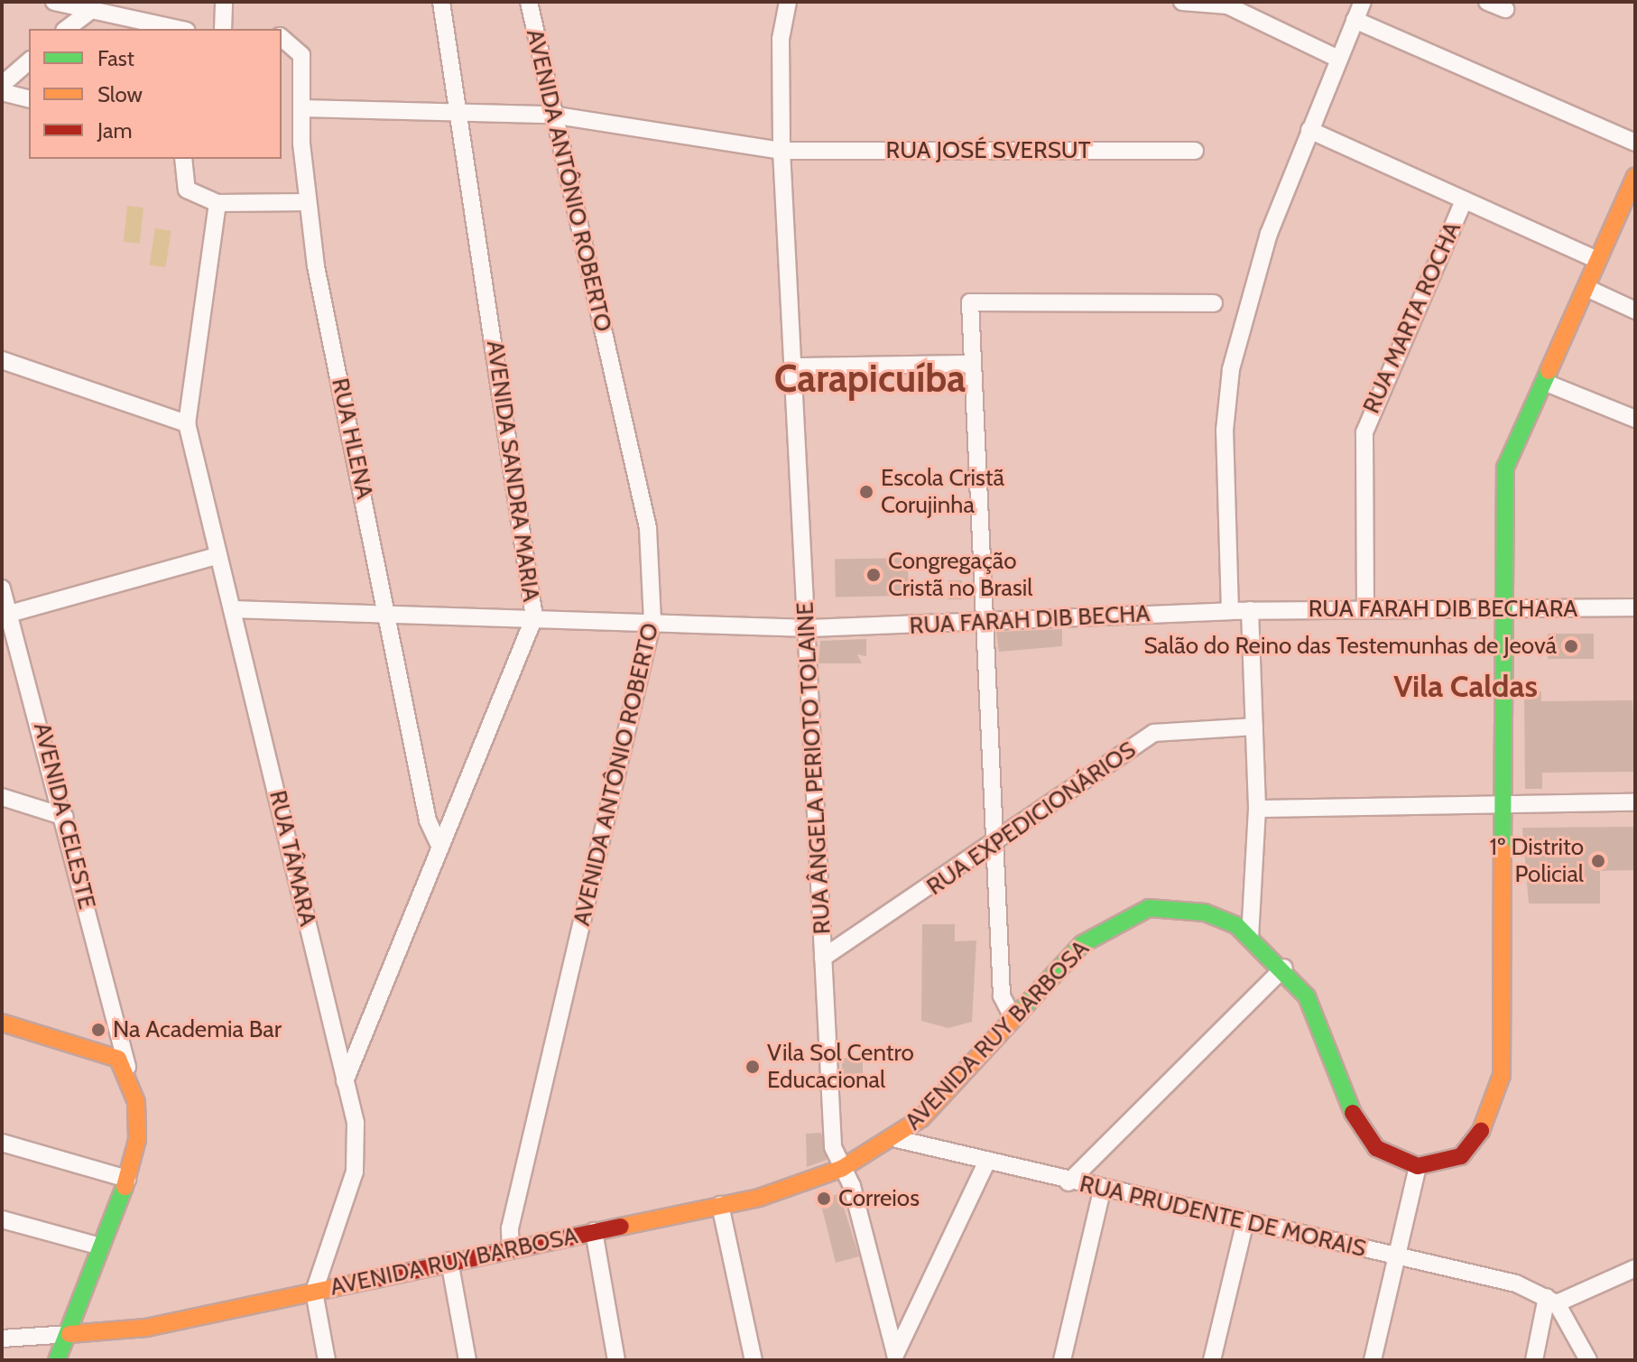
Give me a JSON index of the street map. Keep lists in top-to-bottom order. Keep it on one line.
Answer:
{"streets":{"street":["RUA JOSÉ SVERSUT","AVENIDA ANTÔNIO ROBERTO","RUA MARTA ROCHA","RUA HLENA","AVENIDA SANDRA MARIA","RUA FARAH DIB BECHARA","RUA FARAH DIB BECHA","RUA ÂNGELA PERIOTO TOLAINE","AVENIDA CELESTE","RUA EXPEDICIONÁRIOS","RUA TÂMARA","AVENIDA RUY BARBOSA","RUA PRUDENTE DE MORAIS"]},"crossings":[["RUA JOSÉ SVERSUT","AVENIDA ANTÔNIO ROBERTO"],["RUA JOSÉ SVERSUT","RUA HLENA"],["RUA JOSÉ SVERSUT","AVENIDA SANDRA MARIA"],["RUA JOSÉ SVERSUT","RUA ÂNGELA PERIOTO TOLAINE"],["AVENIDA ANTÔNIO ROBERTO","RUA FARAH DIB BECHA"],["AVENIDA ANTÔNIO ROBERTO","AVENIDA RUY BARBOSA"],["RUA MARTA ROCHA","RUA FARAH DIB BECHARA"],["RUA HLENA","AVENIDA SANDRA MARIA"],["RUA HLENA","RUA FARAH DIB BECHA"],["AVENIDA SANDRA MARIA","RUA FARAH DIB BECHA"],["AVENIDA SANDRA MARIA","RUA TÂMARA"],["RUA FARAH DIB BECHARA","RUA FARAH DIB BECHA"],["RUA FARAH DIB BECHA","RUA ÂNGELA PERIOTO TOLAINE"],["RUA FARAH DIB BECHA","RUA TÂMARA"],["RUA ÂNGELA PERIOTO TOLAINE","RUA EXPEDICIONÁRIOS"],["RUA ÂNGELA PERIOTO TOLAINE","AVENIDA RUY BARBOSA"],["AVENIDA CELESTE","AVENIDA RUY BARBOSA"],["RUA TÂMARA","AVENIDA RUY BARBOSA"],["AVENIDA RUY BARBOSA","RUA PRUDENTE DE MORAIS"]],"districts":["Carapicuíba","Vila Caldas"],"places":["Escola Cristã Corujinha","Congregação Cristã no Brasil","Salão do Reino das Testemunhas de Jeová","1º Distrito Policial","Na Academia Bar","Vila Sol Centro Educacional","Correios"],"legend":["Fast","Slow","Jam"]}
